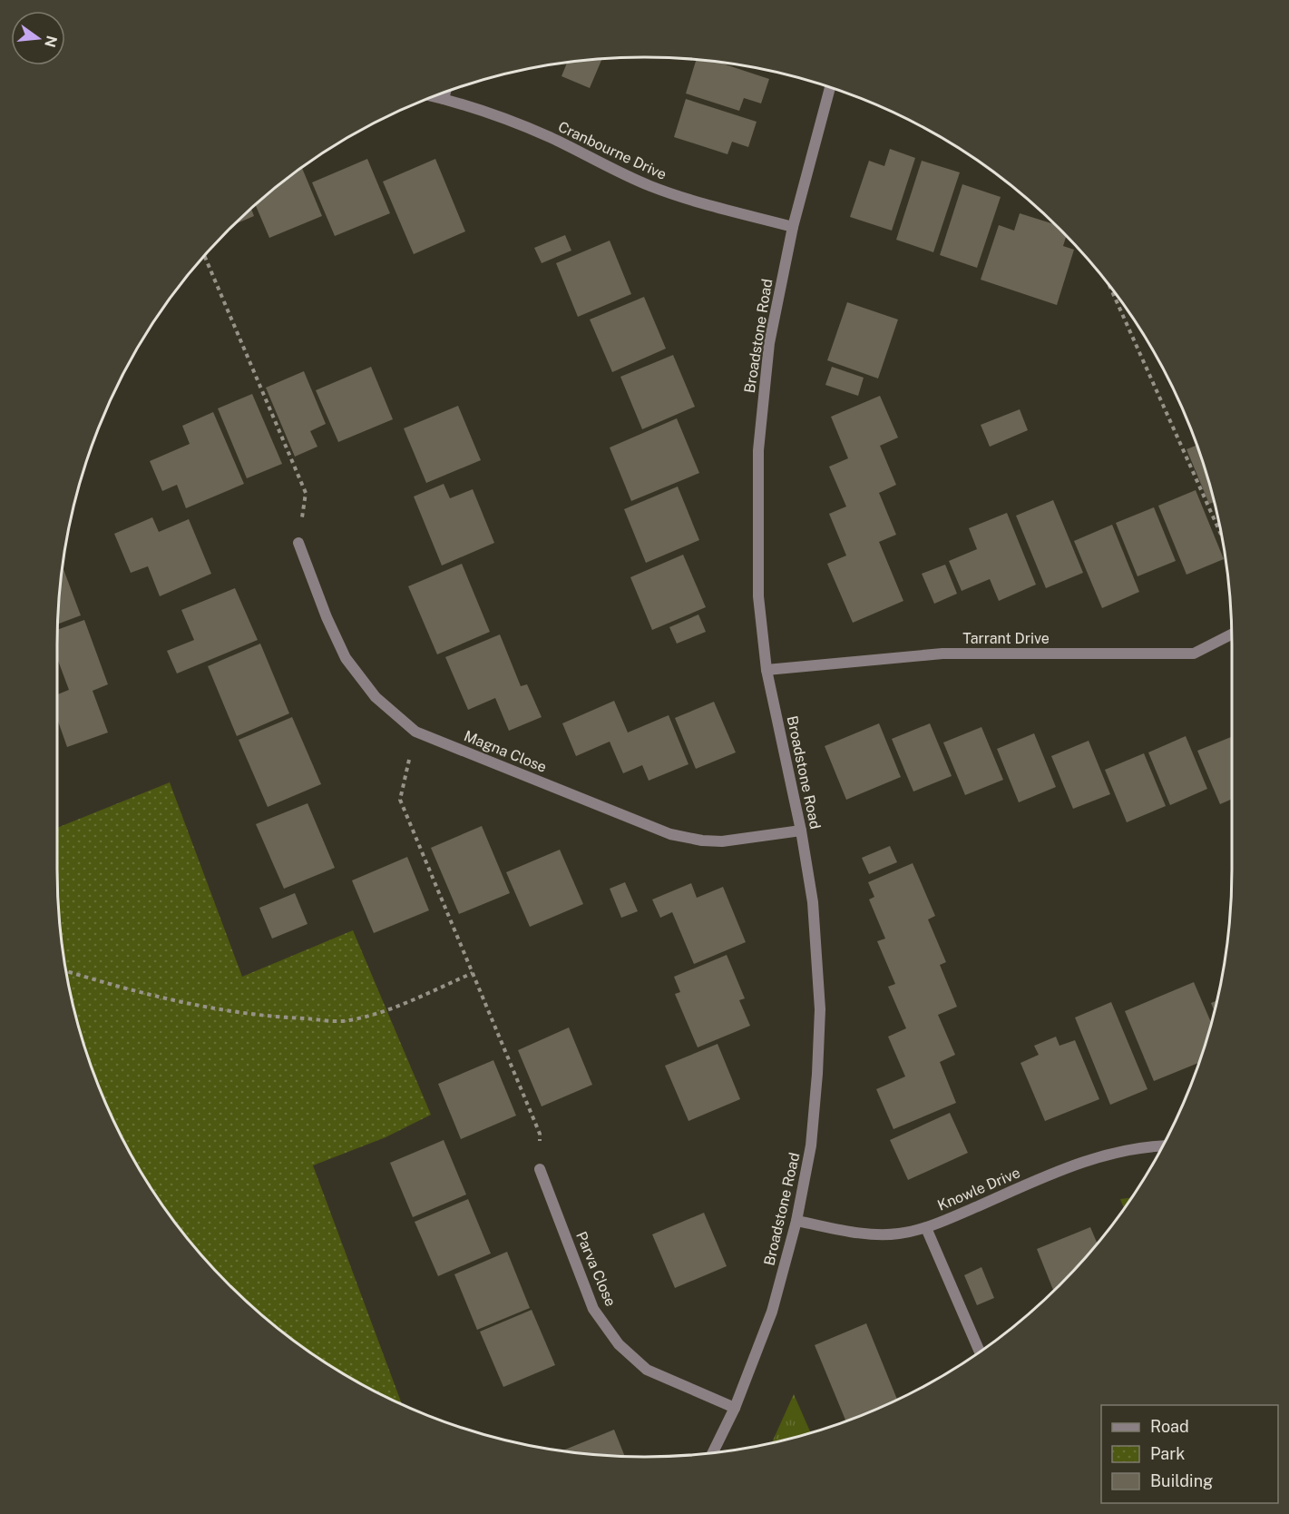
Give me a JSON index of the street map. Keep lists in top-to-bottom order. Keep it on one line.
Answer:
{"streets":{"street":["Cranbourne Drive","Broadstone Road","Tarrant Drive","Magna Close","Knowle Drive","Parva Close"]},"crossings":[["Cranbourne Drive","Broadstone Road"],["Broadstone Road","Tarrant Drive"],["Broadstone Road","Magna Close"],["Broadstone Road","Knowle Drive"],["Broadstone Road","Parva Close"]],"legend":["Road","Park","Building"],"north":"right"}
